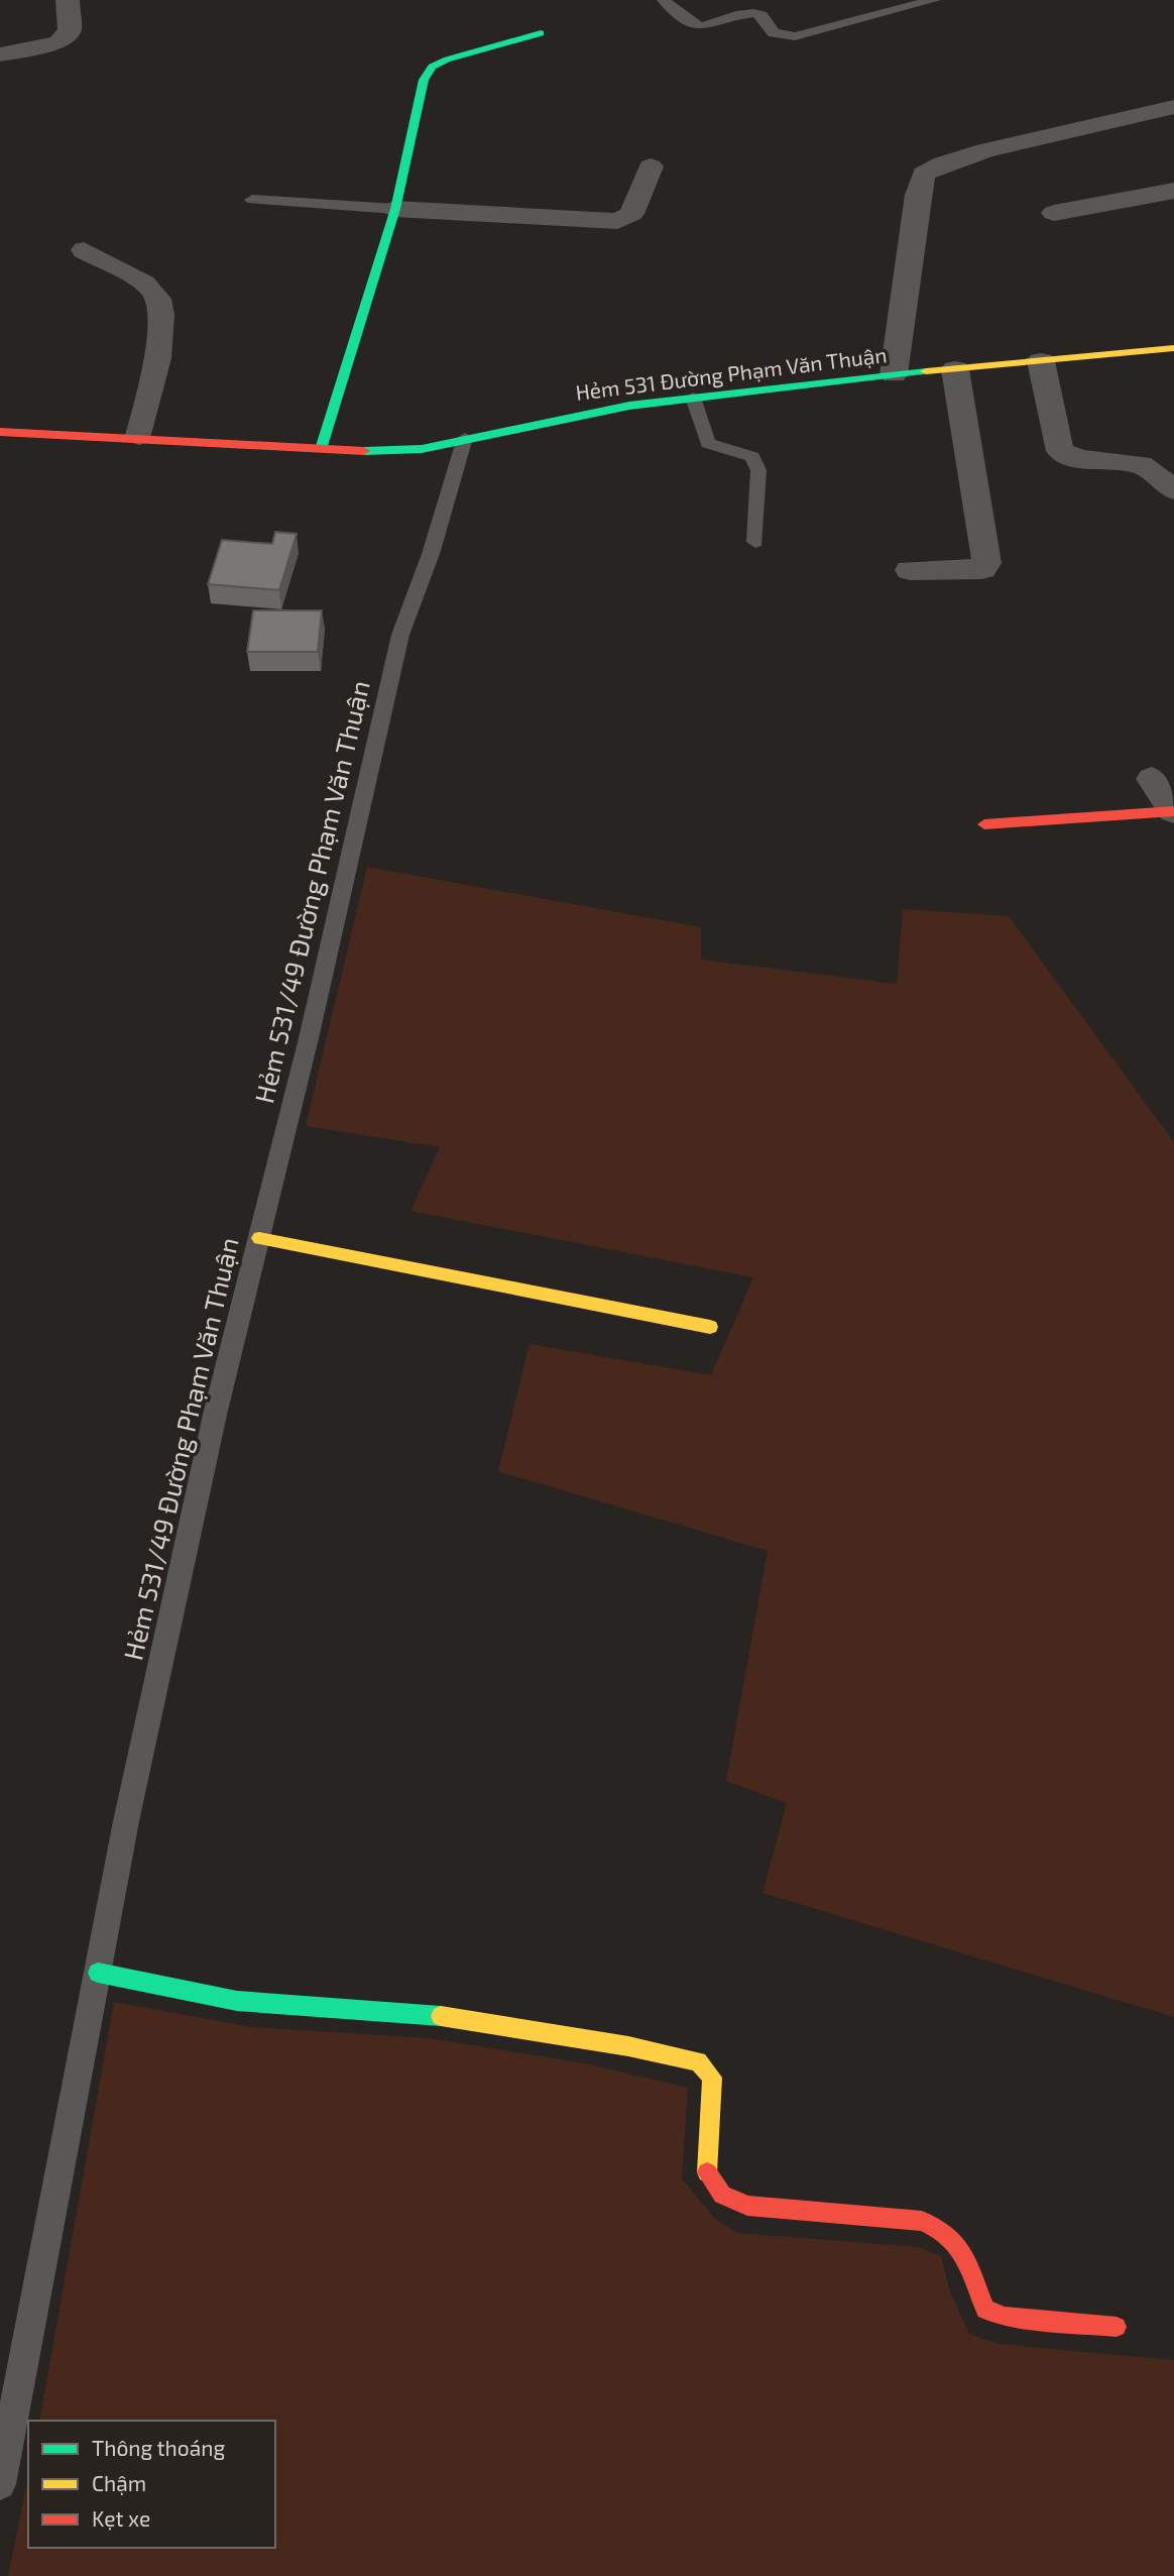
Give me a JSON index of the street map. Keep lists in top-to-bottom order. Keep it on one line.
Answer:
{"streets":{"street":["Hẻm 531 Đường Phạm Văn Thuận"],"lane":["Hẻm 531/49 Đường Phạm Văn Thuận"]},"crossings":[["Hẻm 531 Đường Phạm Văn Thuận","Hẻm 531/49 Đường Phạm Văn Thuận"]],"legend":["Thông thoáng","Chậm","Kẹt xe"]}
